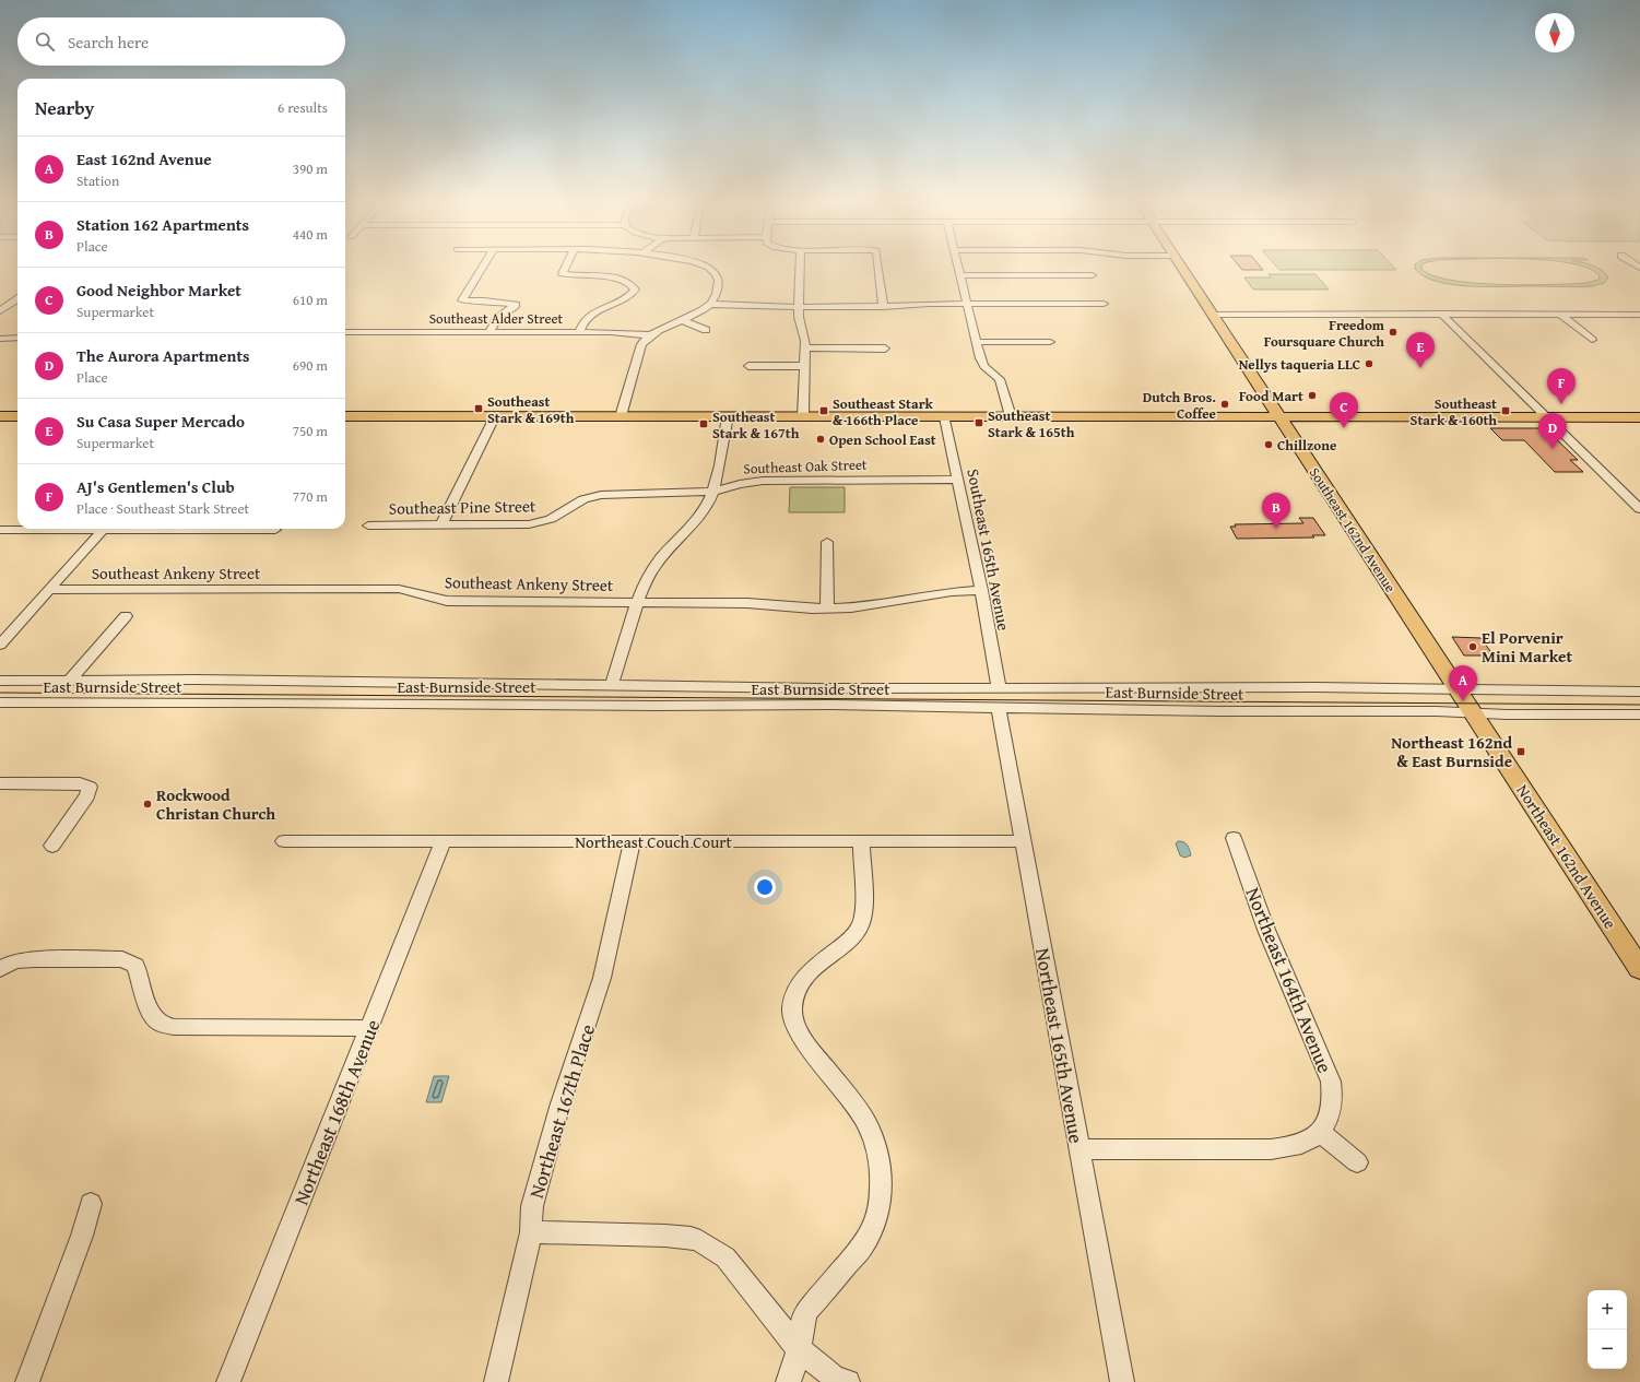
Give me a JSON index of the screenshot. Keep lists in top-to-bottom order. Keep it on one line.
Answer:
{"streets":{"main road":["Southeast 162nd Avenue","Northeast 162nd Avenue"],"street":["Southeast Alder Street","Southeast Oak Street","Southeast Pine Street","Southeast 165th Avenue","Southeast Ankeny Street","East Burnside Street","Northeast Couch Court","Northeast 164th Avenue","Northeast 165th Avenue","Northeast 167th Place","Northeast 168th Avenue"]},"crossings":[["Southeast Oak Street","Southeast Pine Street"],["Southeast Oak Street","Southeast 165th Avenue"],["Southeast 162nd Avenue","East Burnside Street"],["Southeast 162nd Avenue","Northeast 162nd Avenue"],["Southeast 165th Avenue","Southeast Ankeny Street"],["Southeast 165th Avenue","East Burnside Street"],["East Burnside Street","Northeast 162nd Avenue"],["East Burnside Street","Northeast 165th Avenue"],["Northeast Couch Court","Northeast 165th Avenue"],["Northeast Couch Court","Northeast 167th Place"],["Northeast Couch Court","Northeast 168th Avenue"]],"places":{"other":["Freedom Foursquare Church","Nellys taqueria LLC","Food Mart","Dutch Bros. Coffee","Open School East","Chillzone","El Porvenir Mini Market","Rockwood Christan Church"],"transit":["Southeast Stark & 169th","Southeast Stark & 166th Place","Southeast Stark & 160th","Southeast Stark & 165th","Southeast Stark & 167th","Northeast 162nd & East Burnside"]},"north":"bottom","page":{"search":"Search here","heading":["Nearby","6 results"],"list":[{"mark":"A","name":"East 162nd Avenue","note":"Station","value":"390 m"},{"mark":"B","name":"Station 162 Apartments","note":"Place","value":"440 m"},{"mark":"C","name":"Good Neighbor Market","note":"Supermarket","value":"610 m"},{"mark":"D","name":"The Aurora Apartments","note":"Place","value":"690 m"},{"mark":"E","name":"Su Casa Super Mercado","note":"Supermarket","value":"750 m"},{"mark":"F","name":"AJ's Gentlemen's Club","note":"Place · Southeast Stark Street","value":"770 m"}],"pins":["E","F","C","D","B","A"],"map_buttons":["+","−"]}}
